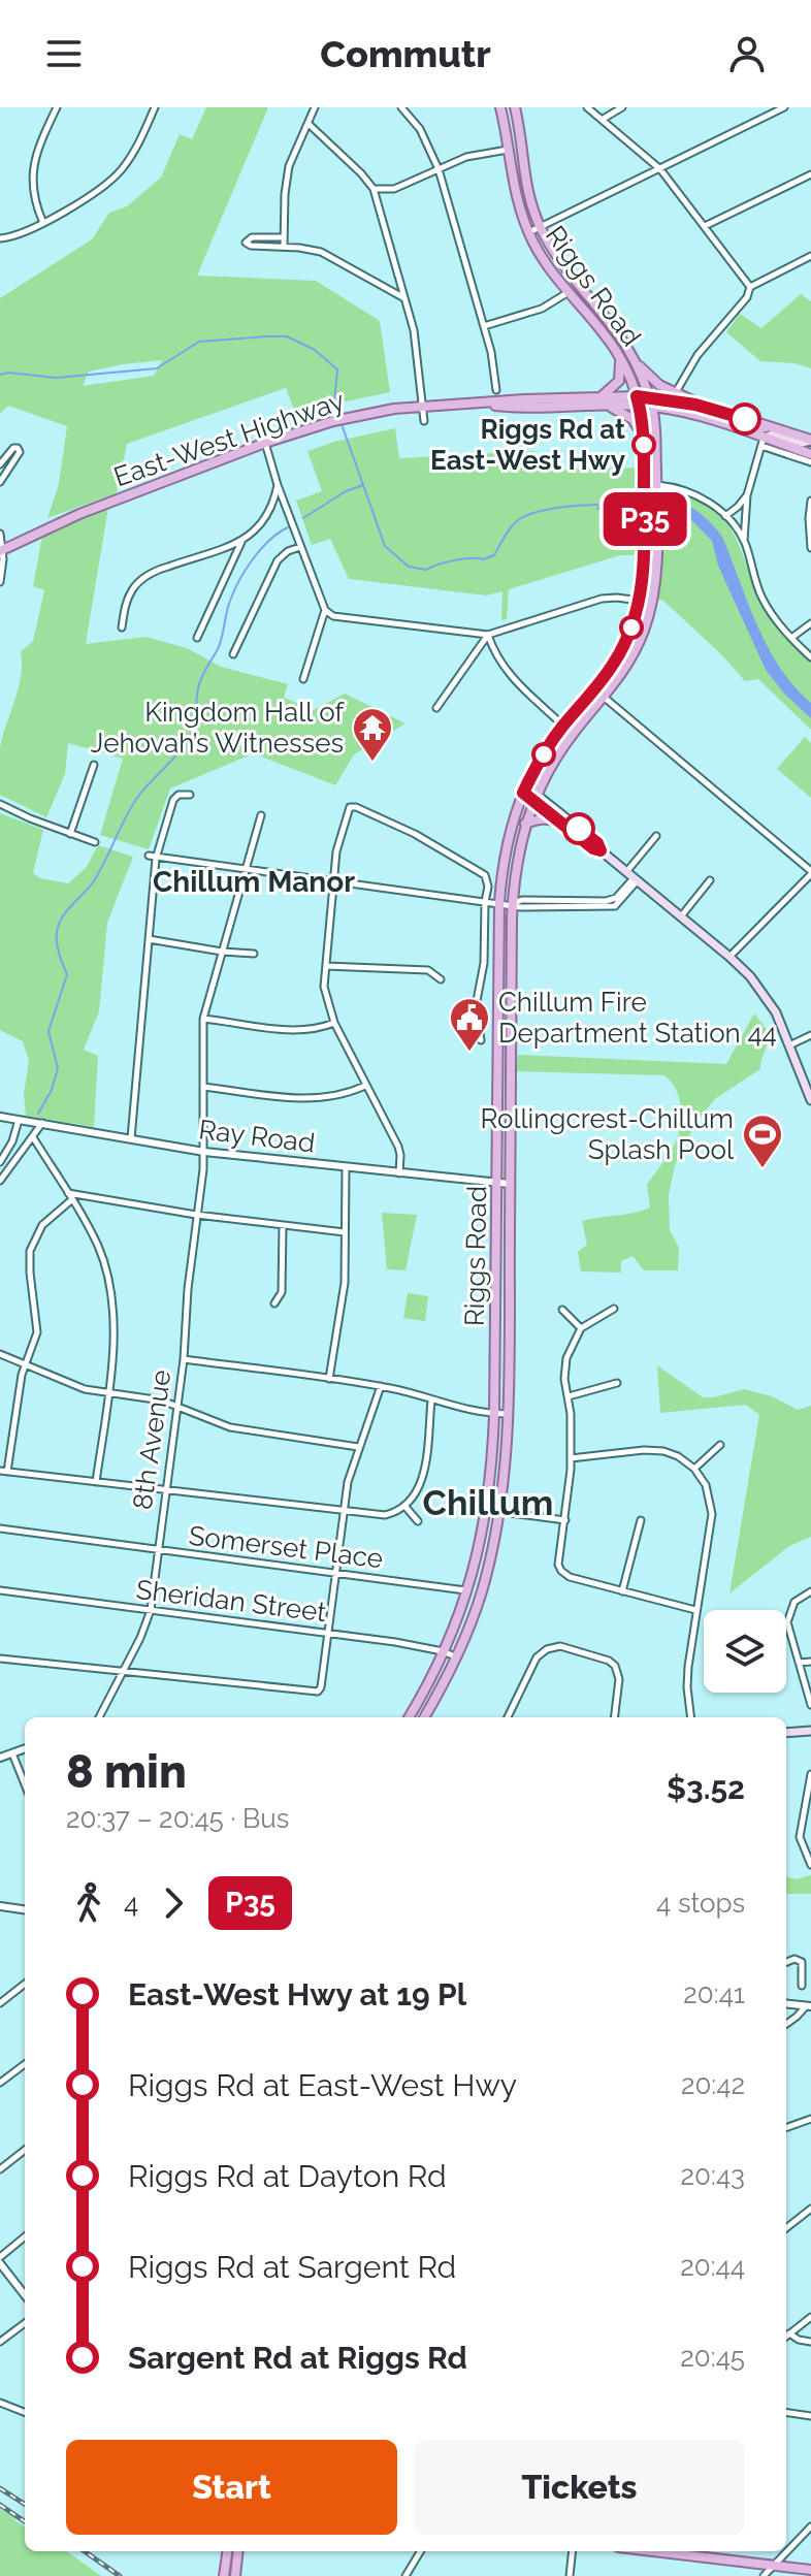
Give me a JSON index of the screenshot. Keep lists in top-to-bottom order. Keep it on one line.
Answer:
{"streets":{"main road":["Riggs Road","East-West Highway"],"street":["Ray Road","8th Avenue","Somerset Place","Sheridan Street"]},"crossings":[["Riggs Road","East-West Highway"],["Riggs Road","Ray Road"],["Riggs Road","Somerset Place"],["Riggs Road","Sheridan Street"],["Ray Road","8th Avenue"],["8th Avenue","Somerset Place"],["8th Avenue","Sheridan Street"]],"districts":["Chillum Manor","Chillum"],"places":{"other":["Riggs Rd at East-West Hwy"],"temple":["Kingdom Hall of Jehovah’s Witnesses"],"public building":["Chillum Fire Department Station 44"],"sports":["Rollingcrest-Chillum Splash Pool"]},"lines":["bus line P35"],"page":{"header":"Commutr","on_map":"P35","heading":["8 min","20:37 – 20:45 · Bus","$3.52"],"legs":["4","P35","4 stops"],"list":[{"name":"East-West Hwy at 19 Pl","value":"20:41"},{"name":"Riggs Rd at East-West Hwy","value":"20:42"},{"name":"Riggs Rd at Dayton Rd","value":"20:43"},{"name":"Riggs Rd at Sargent Rd","value":"20:44"},{"name":"Sargent Rd at Riggs Rd","value":"20:45"}],"buttons":["Start","Tickets"]}}
